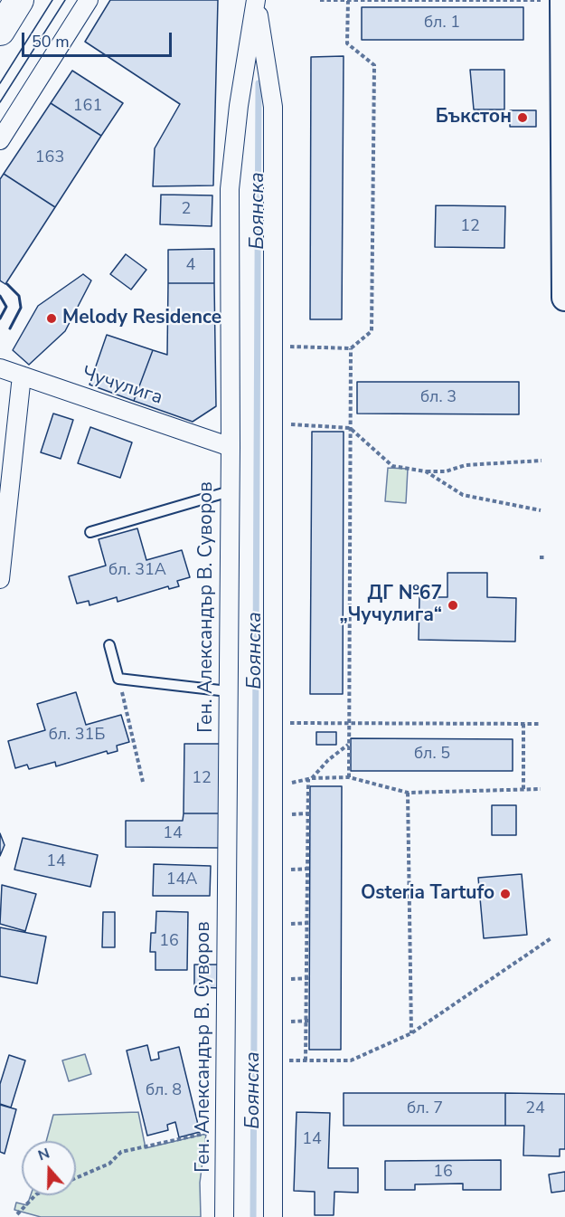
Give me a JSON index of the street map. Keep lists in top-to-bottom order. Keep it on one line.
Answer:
{"streets":{"street":["Чучулига","Ген. Александър В. Суворов"]},"crossings":[["Чучулига","Ген. Александър В. Суворов"]],"water":["Боянска"],"places":["Бъкстон","Melody Residence","ДГ №67 „Чучулига“","Osteria Tartufo"],"house_numbers":["бл. 1","161","163","2","12","4","бл. 3","бл. 31А","бл. 31Б","бл. 5","12","14","14","14А","16","бл. 8","бл. 7","24","14","16"],"scale_bar":"50 m","north":"top"}
